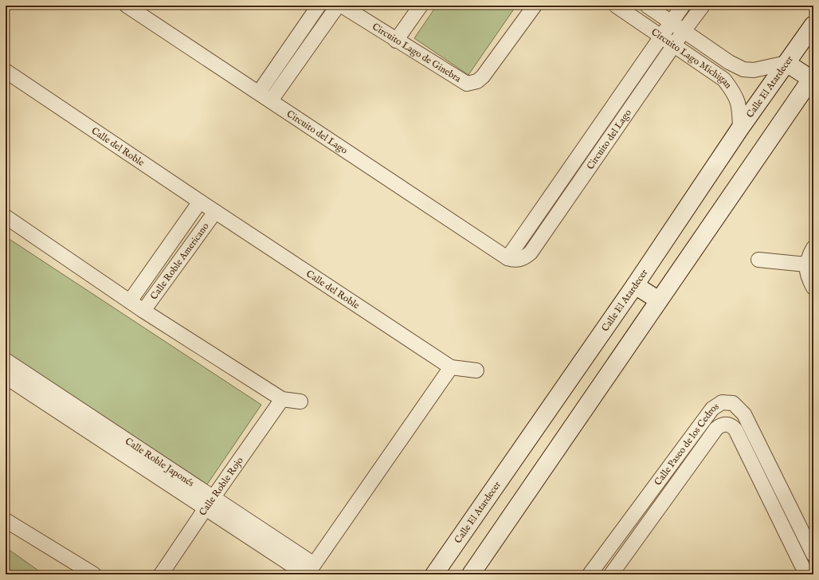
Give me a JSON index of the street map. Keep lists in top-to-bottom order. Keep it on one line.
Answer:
{"streets":{"street":["Circuito Lago de Ginebra","Circuito Lago Michigan","Calle El Atardecer","Circuito del Lago","Calle del Roble","Calle Roble Americano","Calle Paseo de los Cedros","Calle Roble Japonés","Calle Roble Rojo"]},"crossings":[["Circuito Lago Michigan","Calle El Atardecer"],["Circuito Lago Michigan","Circuito del Lago"],["Calle del Roble","Calle Roble Americano"],["Calle Roble Japonés","Calle Roble Rojo"]]}
